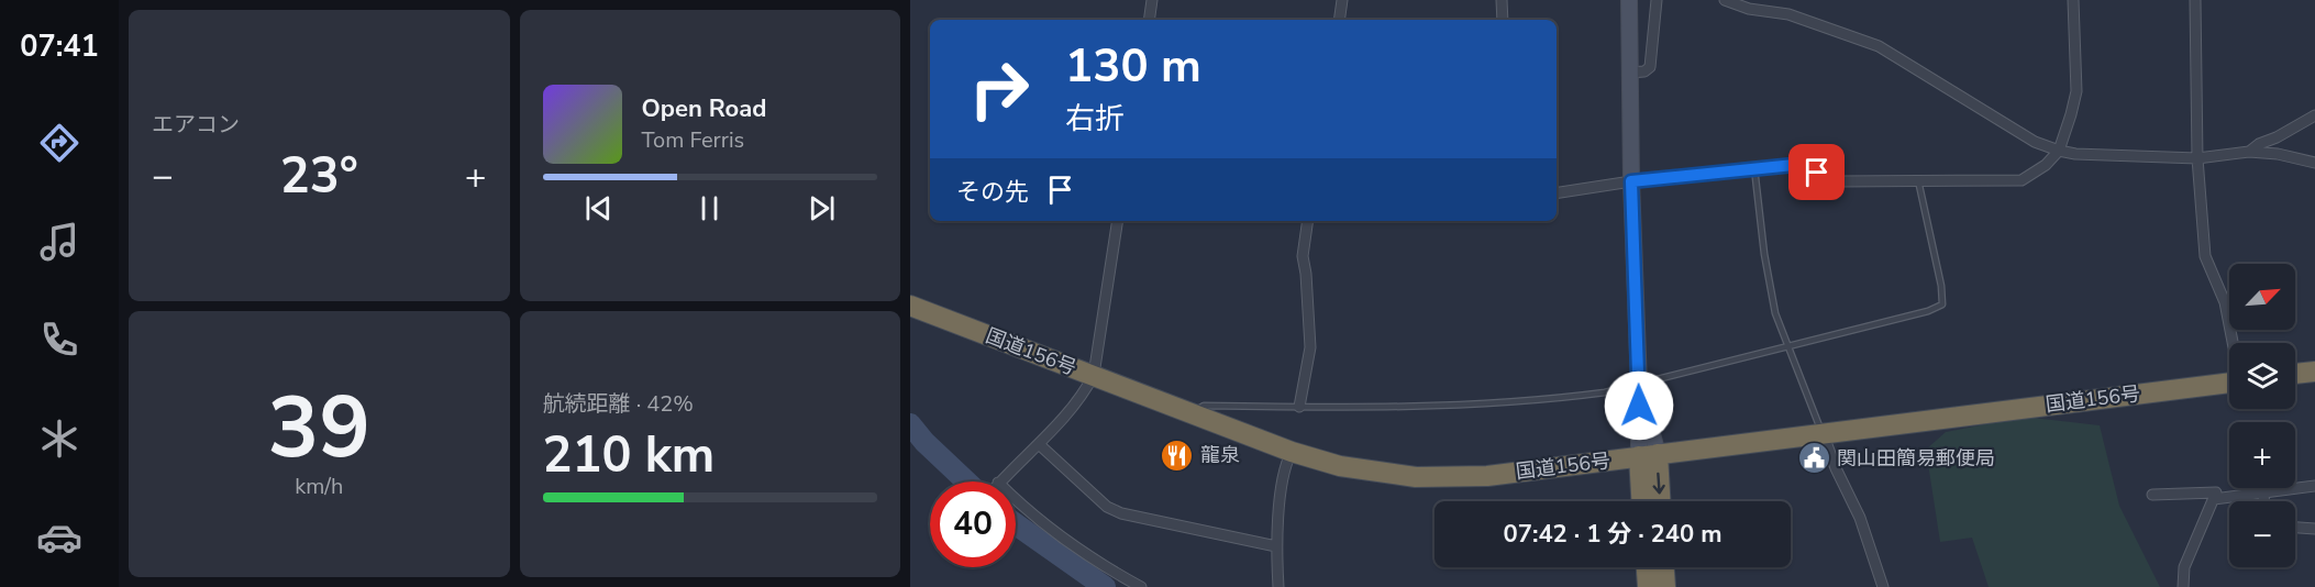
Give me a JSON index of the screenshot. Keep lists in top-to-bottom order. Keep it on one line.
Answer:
{"streets":{"highway":["国道156号"]},"places":{"restaurant":["龍泉"],"public building":["関山田簡易郵便局"]},"north":"top right","page":{"tabs":"07:41","tile":["エアコン",["39","km/h"],["航続距離 · 42%","210 km"]],"turn":["130 m","右折"],"song":["Open Road","Tom Ferris"],"heat":["−","23°","+"],"then":"その先","map_buttons":["+","−"],"limit":"40","trip":"07:42 · 1 分 · 240 m"}}
